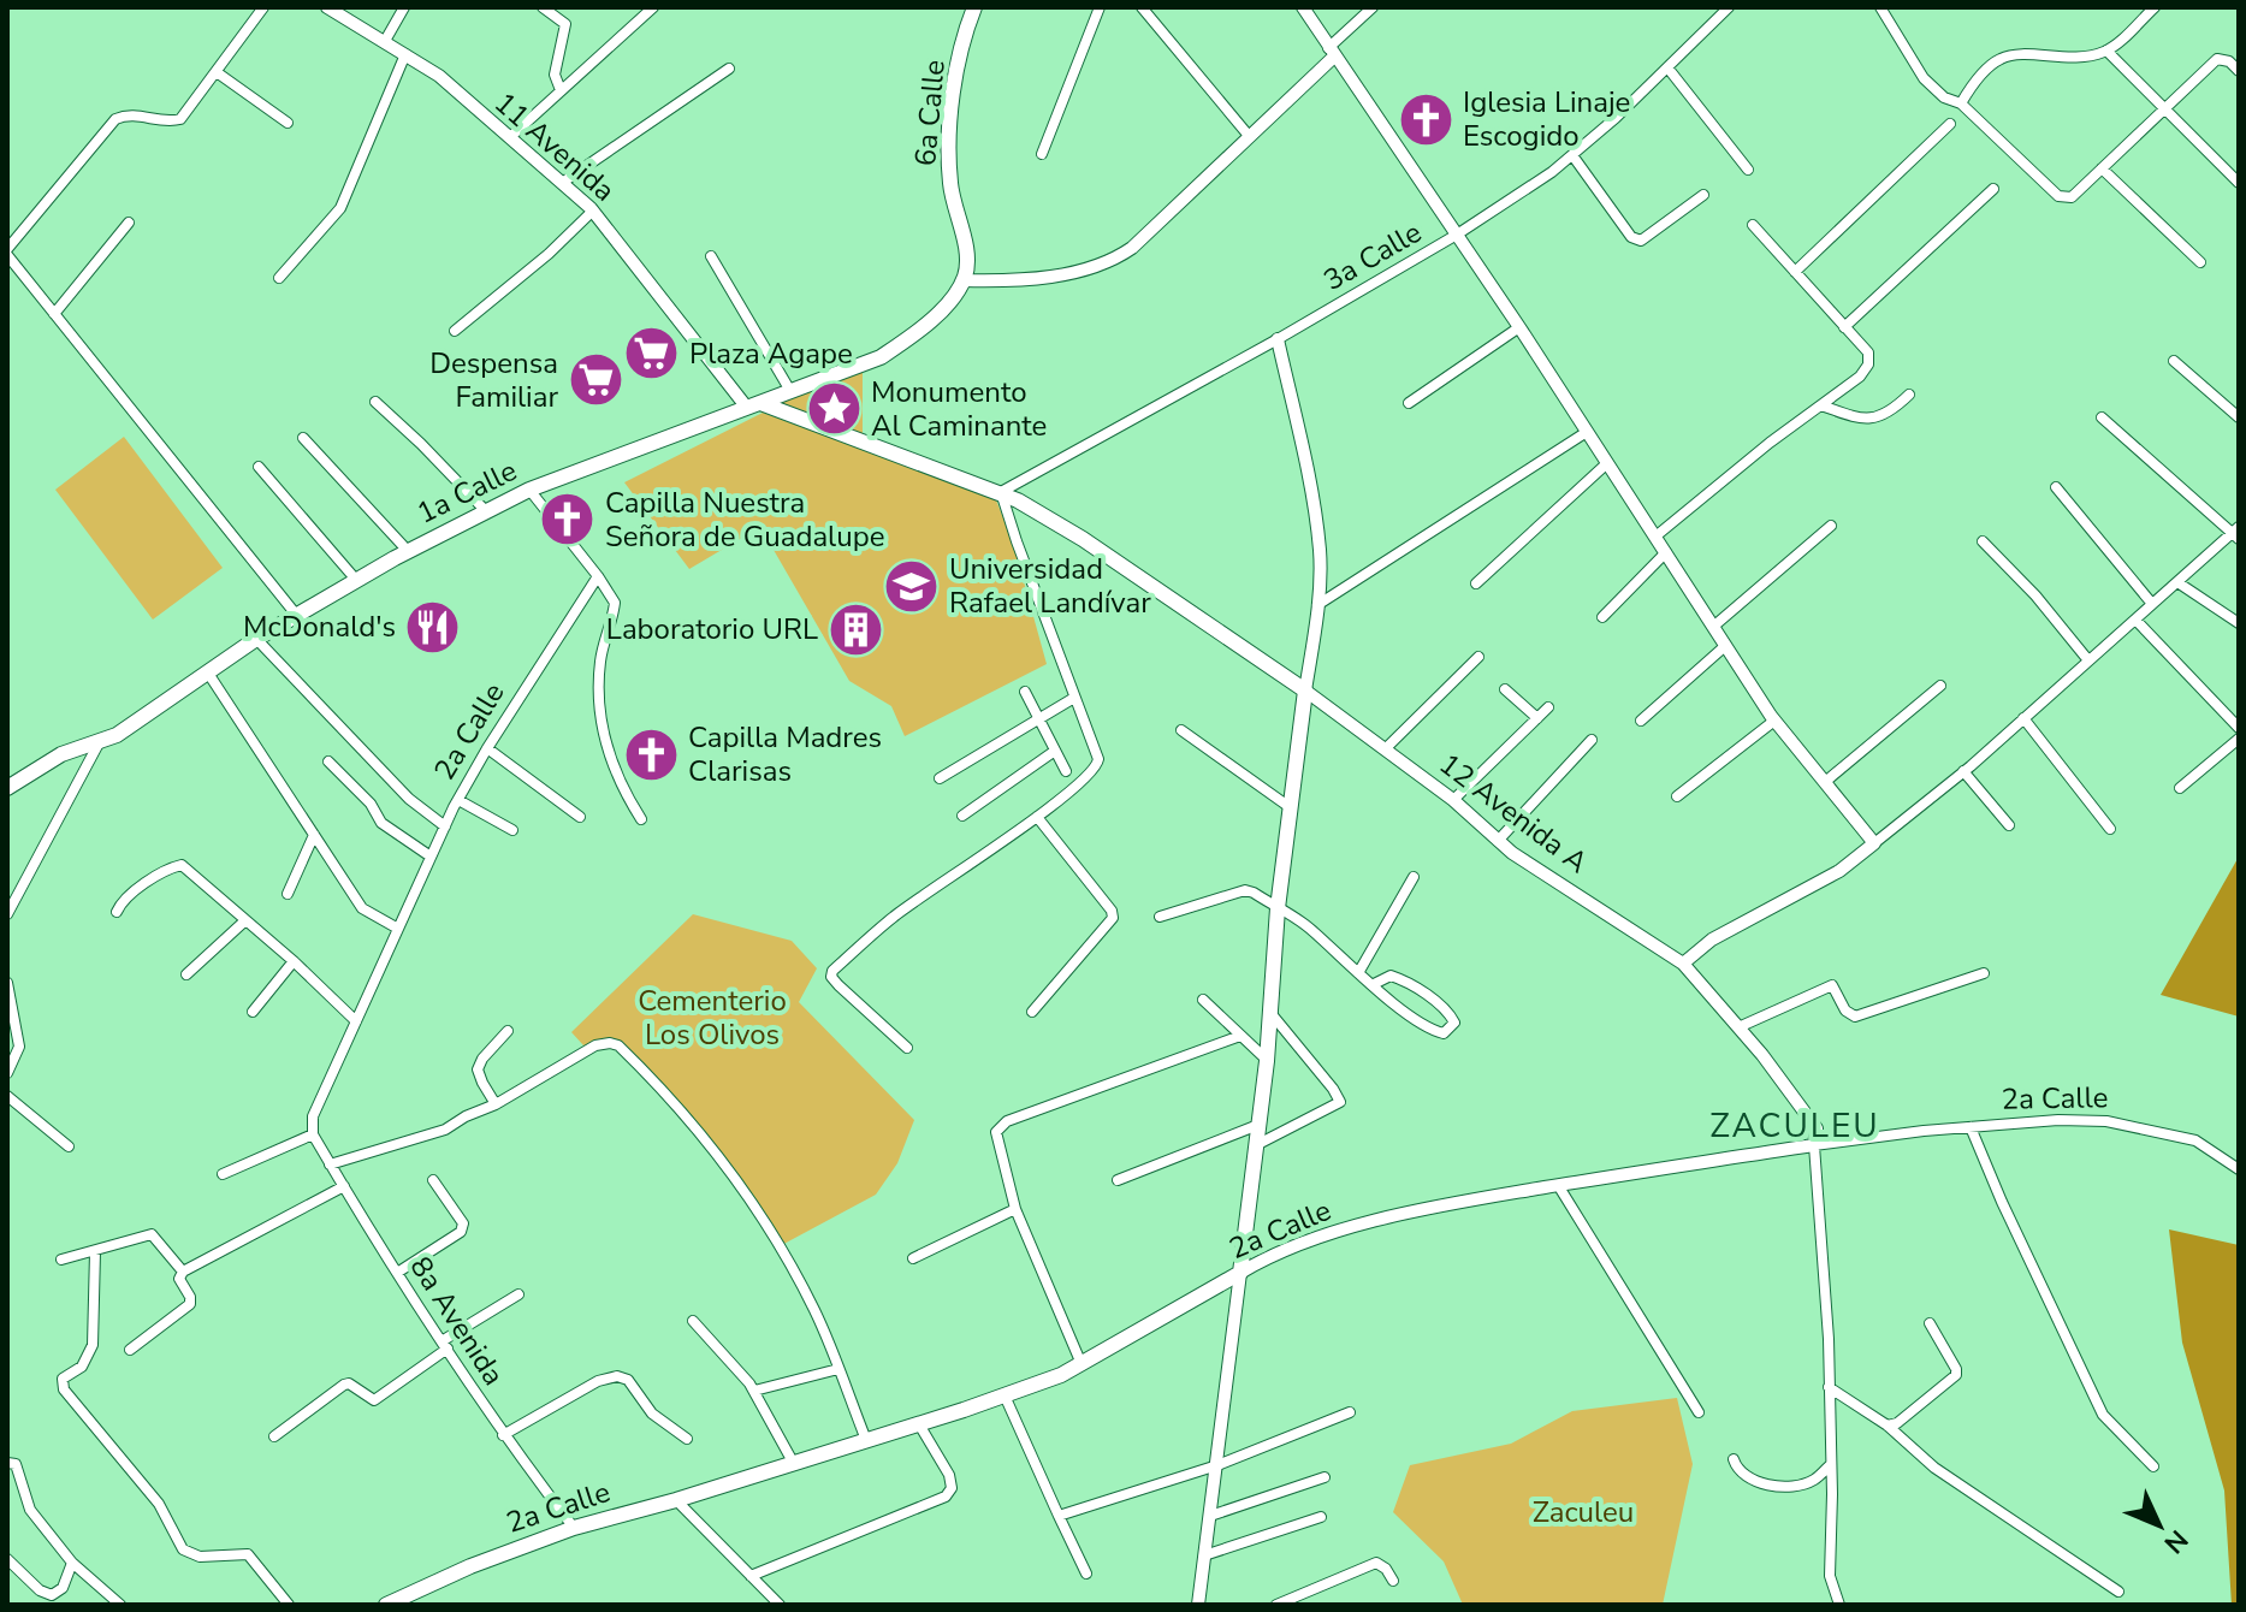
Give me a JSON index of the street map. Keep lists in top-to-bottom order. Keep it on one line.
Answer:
{"streets":{"main road":["6a Calle","1a Calle","2a Calle","12 Avenida A"],"street":["11 Avenida","3a Calle","8a Avenida"]},"crossings":[["6a Calle","1a Calle"],["11 Avenida","1a Calle"],["11 Avenida","12 Avenida A"],["3a Calle","12 Avenida A"],["1a Calle","12 Avenida A"],["2a Calle","12 Avenida A"],["2a Calle","8a Avenida"]],"districts":["ZACULEU"],"parks":["Cementerio Los Olivos","Zaculeu"],"places":{"church":["Iglesia Linaje Escogido","Capilla Nuestra Señora de Guadalupe","Capilla Madres Clarisas"],"supermarket":["Plaza Agape","Despensa Familiar"],"place":["Monumento Al Caminante"],"school or university":["Universidad Rafael Landívar"],"restaurant":["McDonald's"],"building":["Laboratorio URL"]},"north":"bottom right"}
